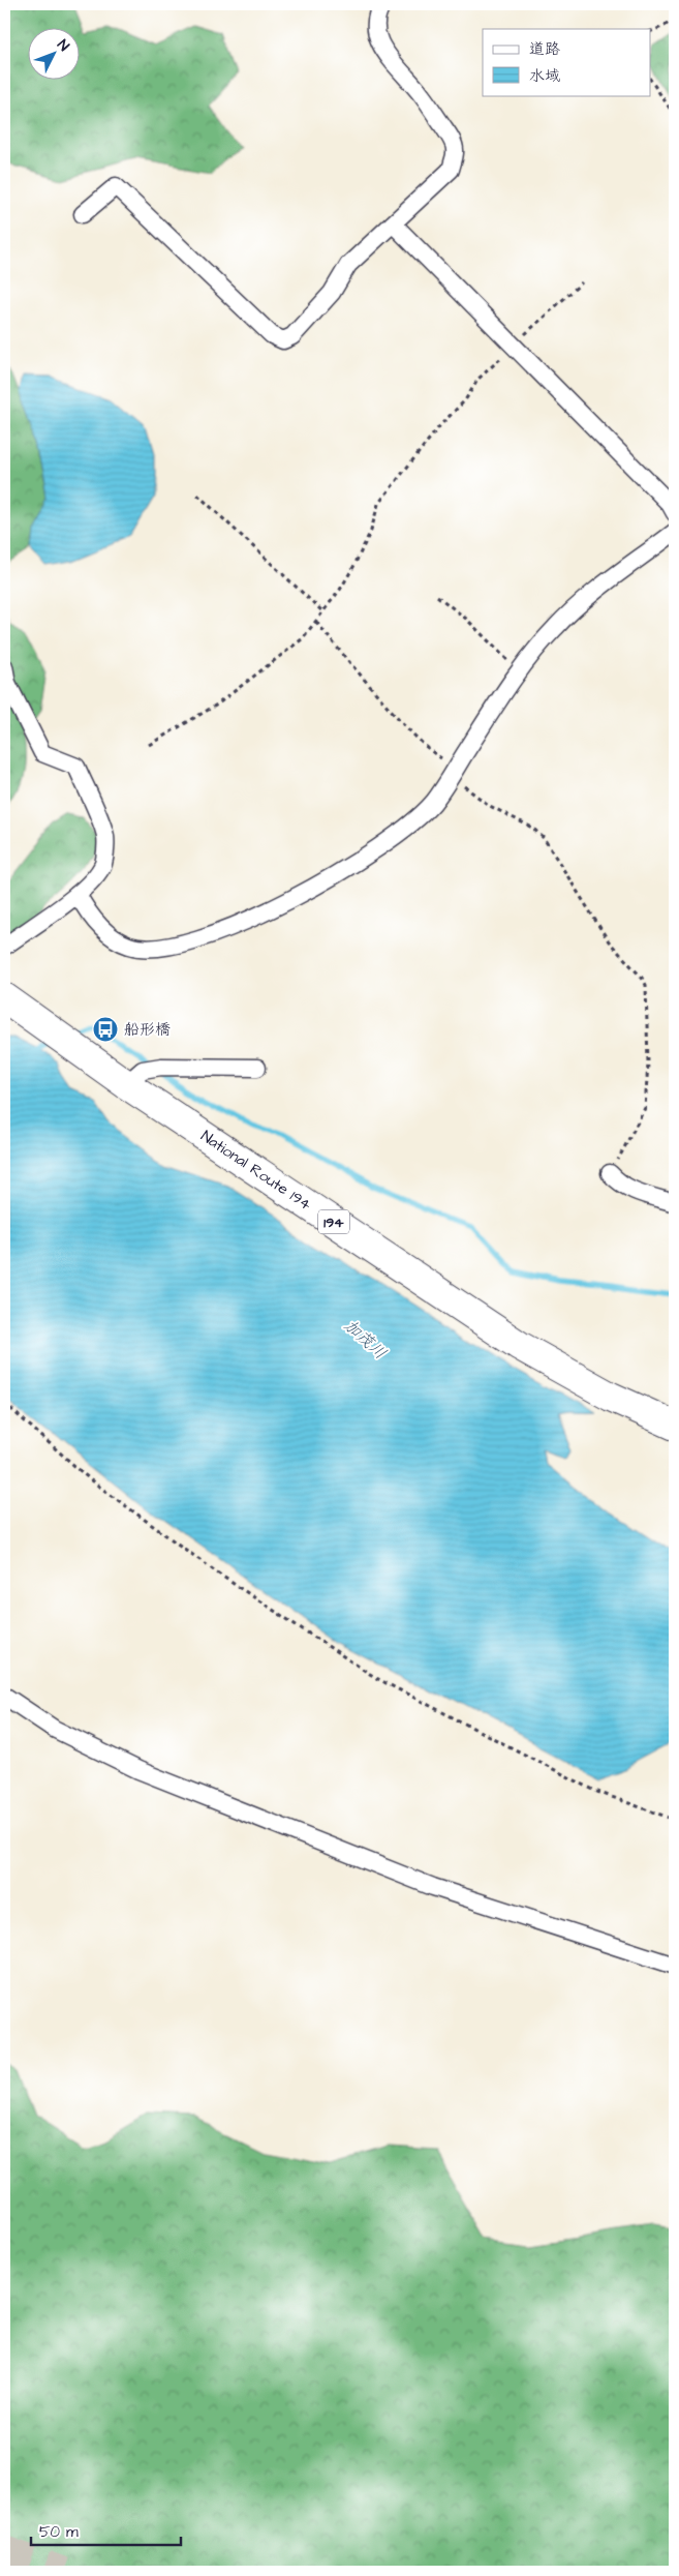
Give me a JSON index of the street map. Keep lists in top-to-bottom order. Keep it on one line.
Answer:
{"streets":{"highway":["National Route 194","194"]},"water":["加茂川"],"places":{"bus stop":["船形橋"]},"legend":["道路","水域"],"scale_bar":"50 m","north":"top right"}
